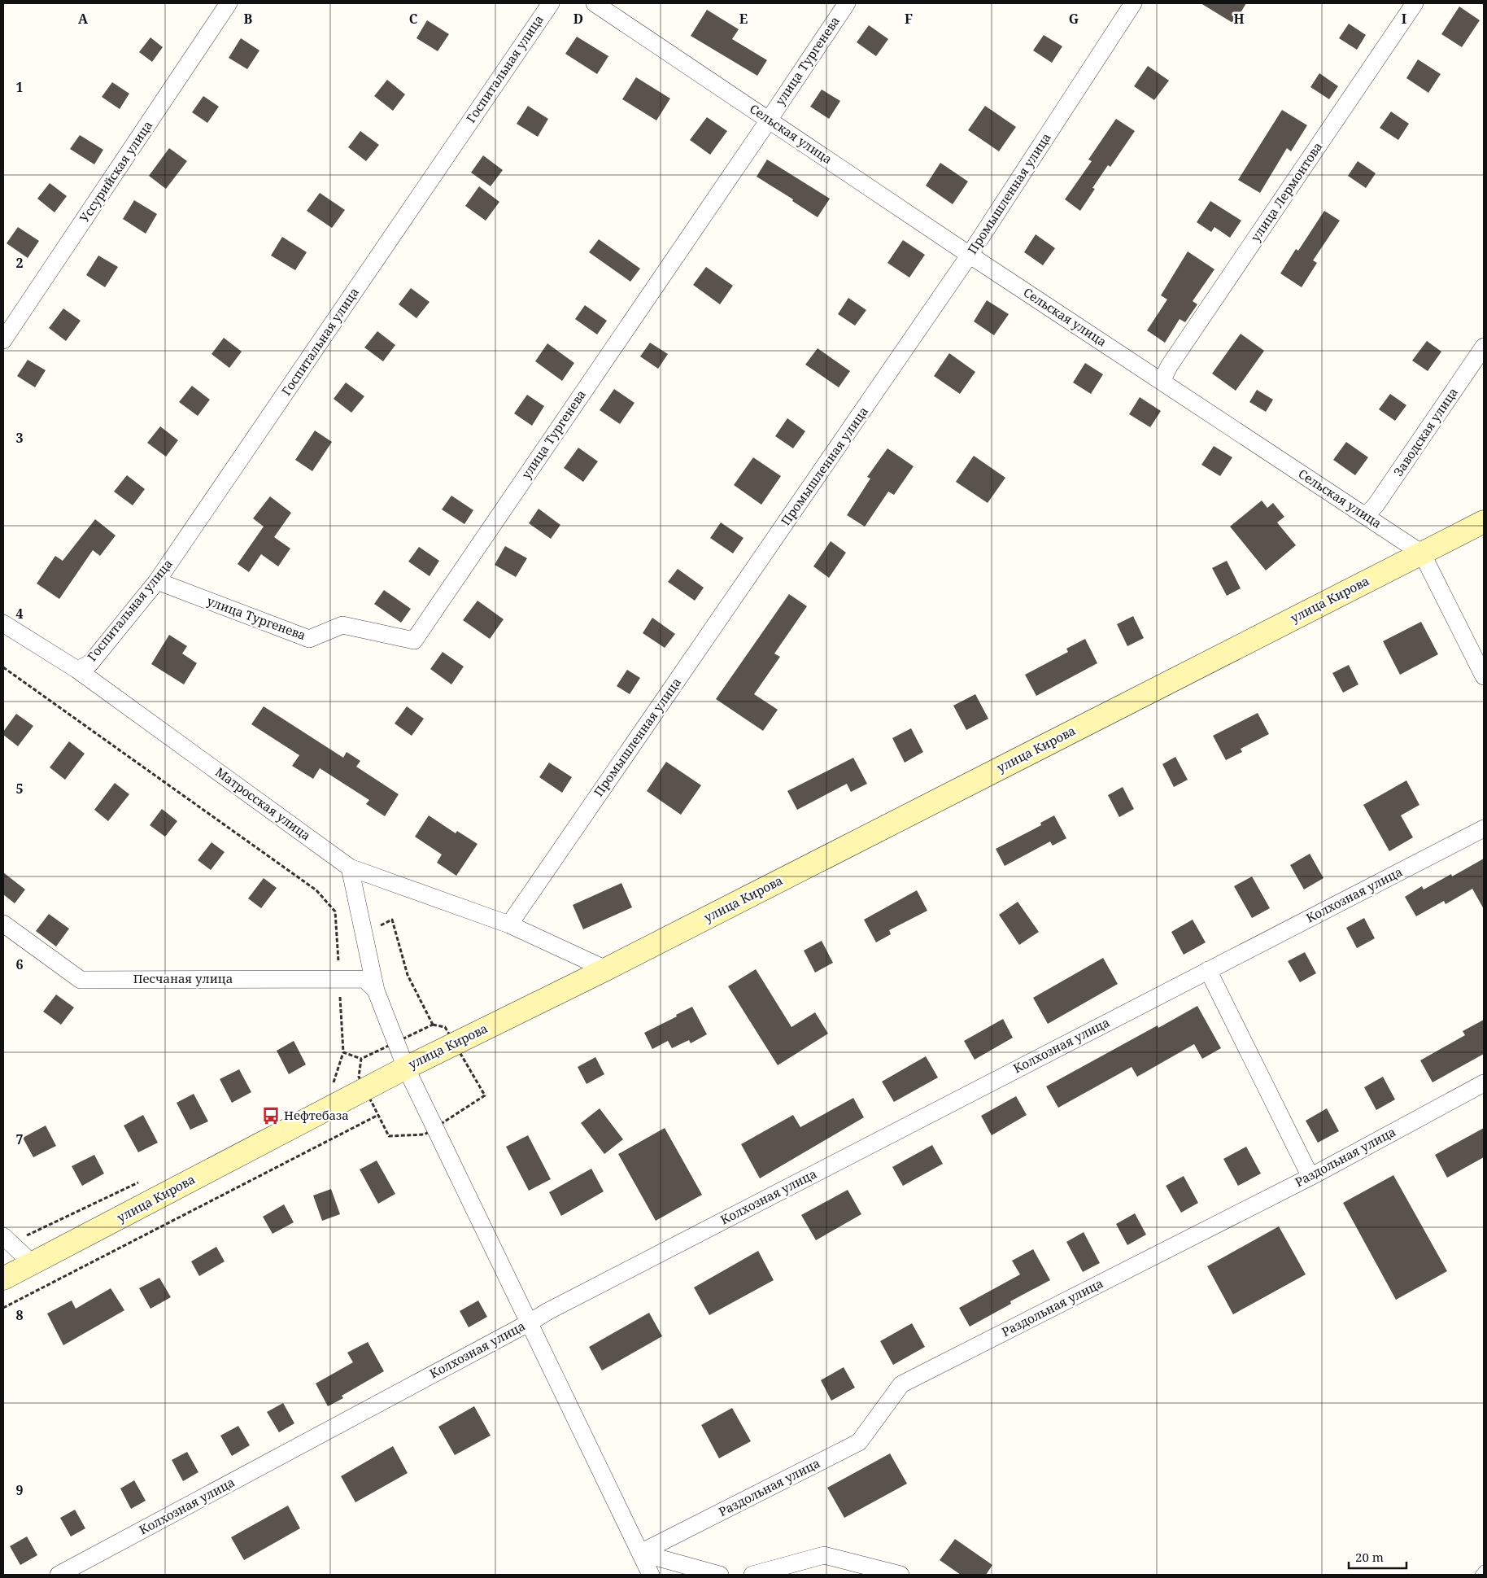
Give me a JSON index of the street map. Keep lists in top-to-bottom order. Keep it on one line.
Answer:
{"streets":{"main road":["улица Кирова"],"street":["улица Тургенева","Госпитальная улица","Сельская улица","Уссурийская улица","улица Лермонтова","Промышленная улица","Заводская улица","Матросская улица","Колхозная улица","Песчаная улица","Раздольная улица"]},"crossings":[["улица Тургенева","Госпитальная улица"],["улица Тургенева","Сельская улица"],["Госпитальная улица","Матросская улица"],["Сельская улица","улица Лермонтова"],["Сельская улица","Промышленная улица"],["Сельская улица","Заводская улица"],["Сельская улица","улица Кирова"],["Промышленная улица","Матросская улица"],["улица Кирова","Матросская улица"]],"places":{"bus stop":["Нефтебаза"]},"scale_bar":"20 m","grid":{"columns":["A","B","C","D","E","F","G","H","I"],"rows":["1","2","3","4","5","6","7","8","9"]}}
